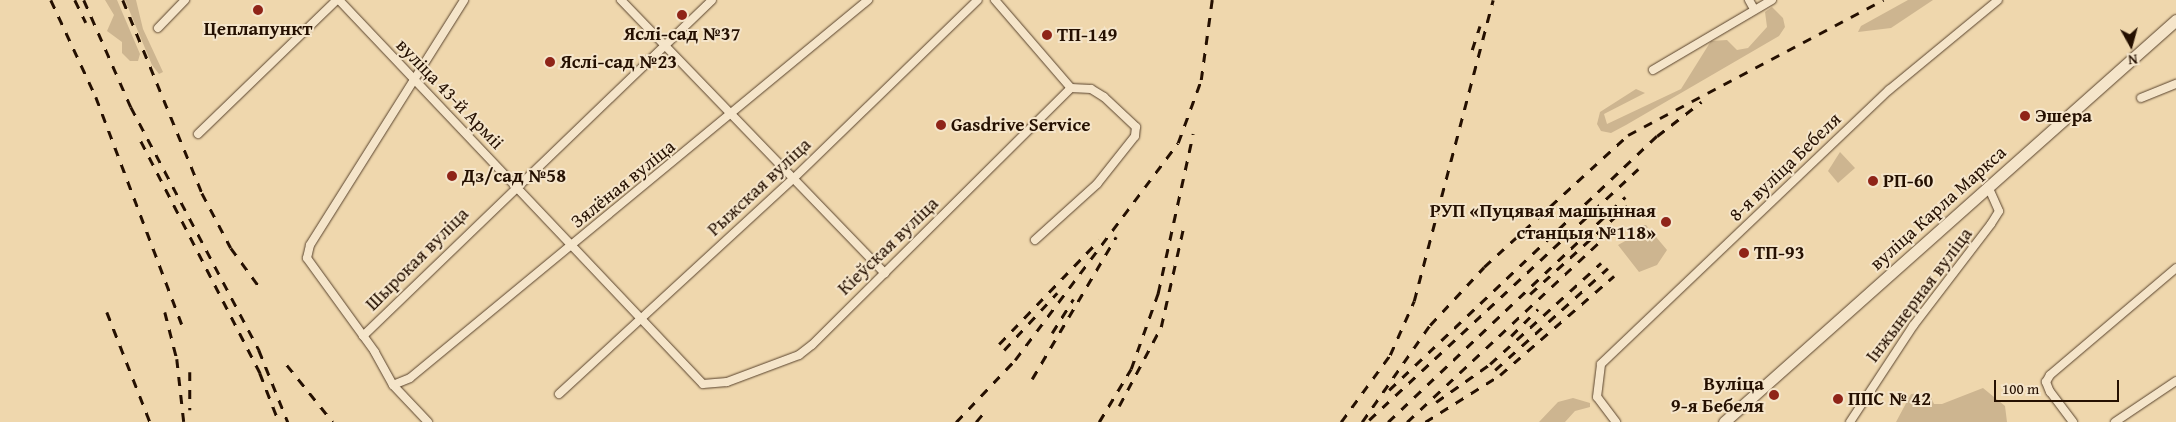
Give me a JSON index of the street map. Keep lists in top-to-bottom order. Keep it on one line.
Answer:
{"streets":{"main road":["вуліца Карла Маркса"],"street":["вуліца 43-й Арміі","8-я вуліца Бебеля","Зялёная вуліца","Рыжская вуліца","Кіеўская вуліца","Шырокая вуліца","Інжынерная вуліца"]},"crossings":[["вуліца 43-й Арміі","Зялёная вуліца"],["вуліца 43-й Арміі","Рыжская вуліца"],["вуліца 43-й Арміі","Кіеўская вуліца"],["вуліца 43-й Арміі","Шырокая вуліца"],["вуліца Карла Маркса","Інжынерная вуліца"]],"places":["Цеплапункт","Яслі-сад №37","ТП-149","Яслі-сад №23","Эшера","Gasdrive Service","Дз/сад №58","РП-60","РУП «Пуцявая машынная станцыя №118»","ТП-93","Вуліца 9-я Бебеля","ППС № 42"],"scale_bar":"100 m","north":"bottom"}
